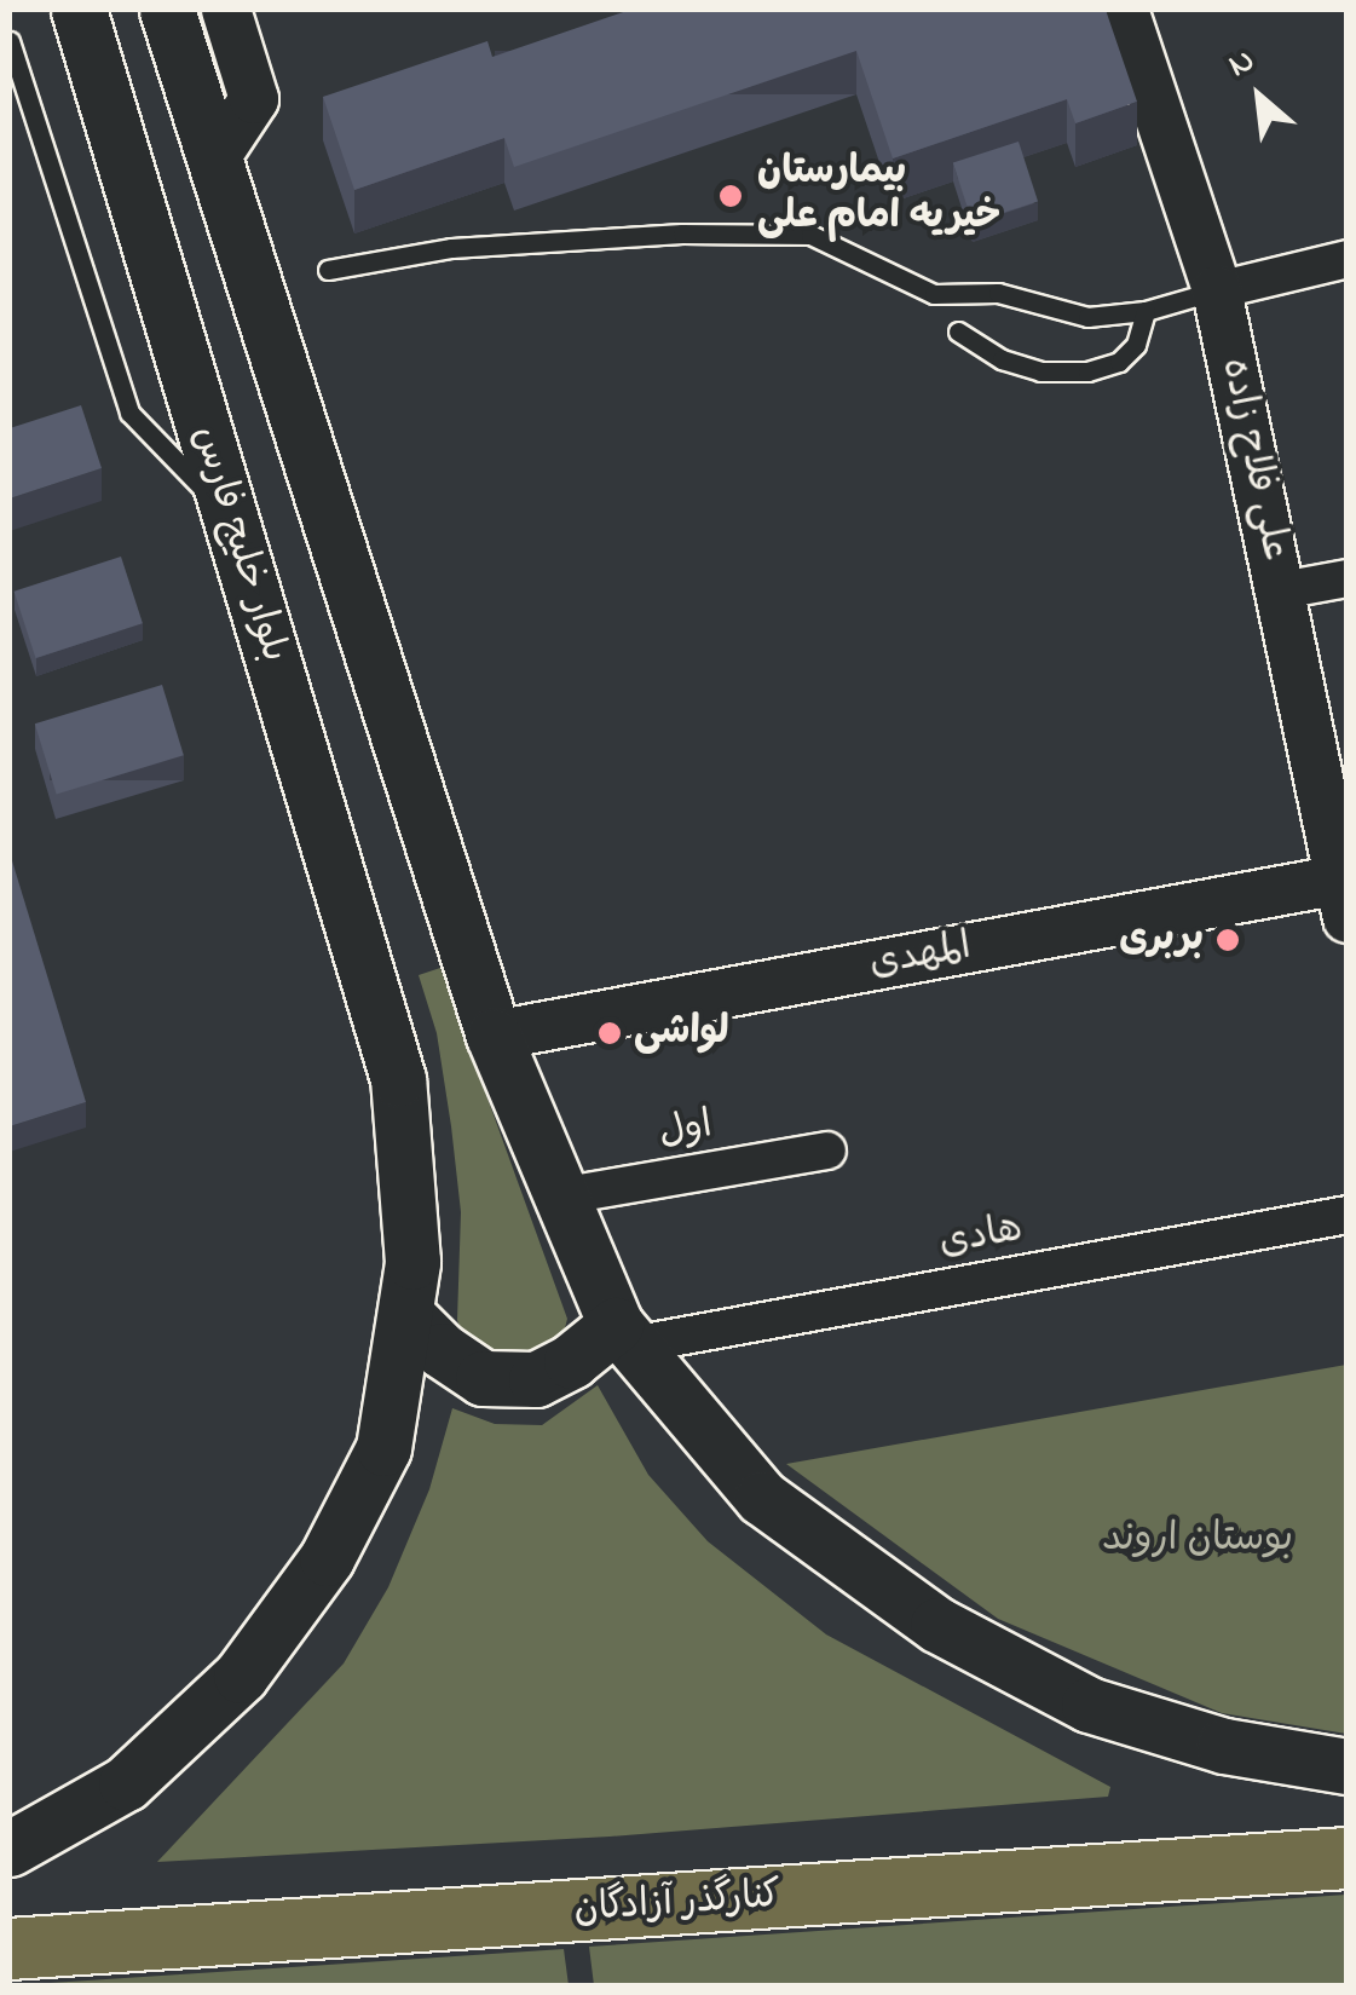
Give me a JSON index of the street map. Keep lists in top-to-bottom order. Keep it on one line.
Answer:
{"streets":{"main road":["بلوار خلیج فارس","کنارگذر آزادگان"],"street":["علی فلاح زاده","المهدی","اول","هادی"]},"crossings":[["علی فلاح زاده","المهدی"]],"parks":["بوستان اروند"],"places":["بیمارستان خیریه امام علی","بربری","لواشی"],"north":"top left"}
